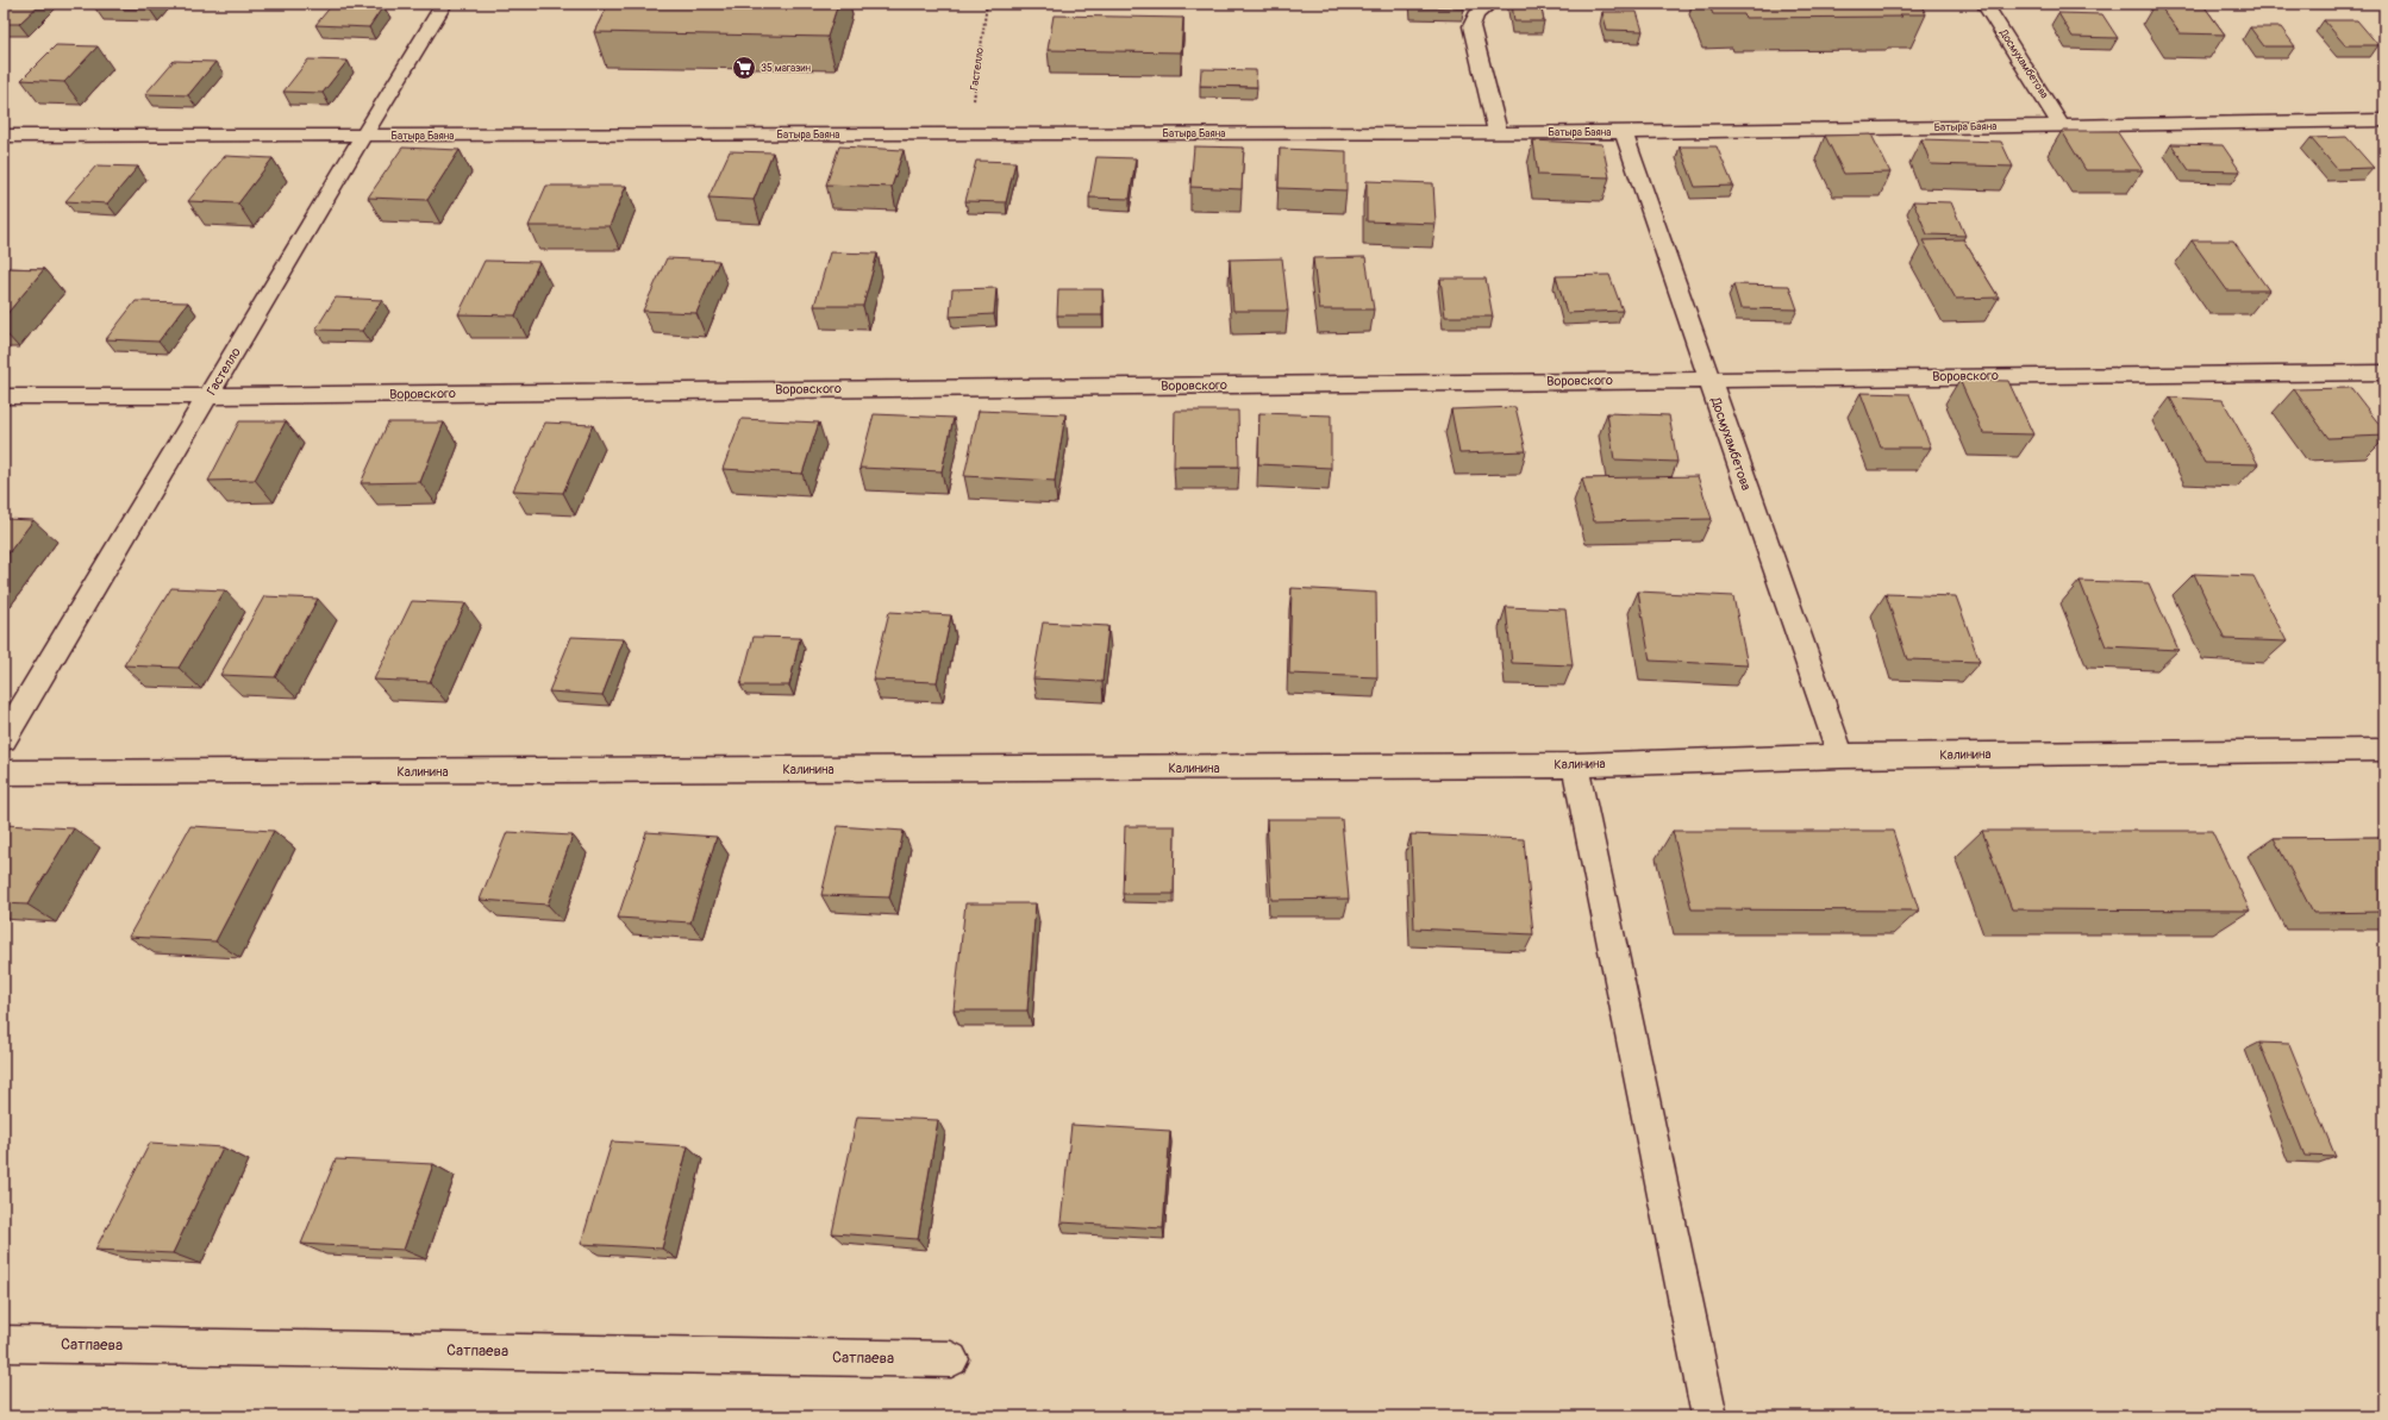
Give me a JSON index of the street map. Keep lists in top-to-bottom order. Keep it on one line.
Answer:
{"streets":{"street":["Досмухамбетова","Гастелло","Батыра Баяна","Воровского","Калинина","Сатпаева"]},"crossings":[["Досмухамбетова","Батыра Баяна"],["Досмухамбетова","Воровского"],["Досмухамбетова","Калинина"],["Гастелло","Батыра Баяна"],["Гастелло","Воровского"]],"places":{"supermarket":["35 магазин"]}}
